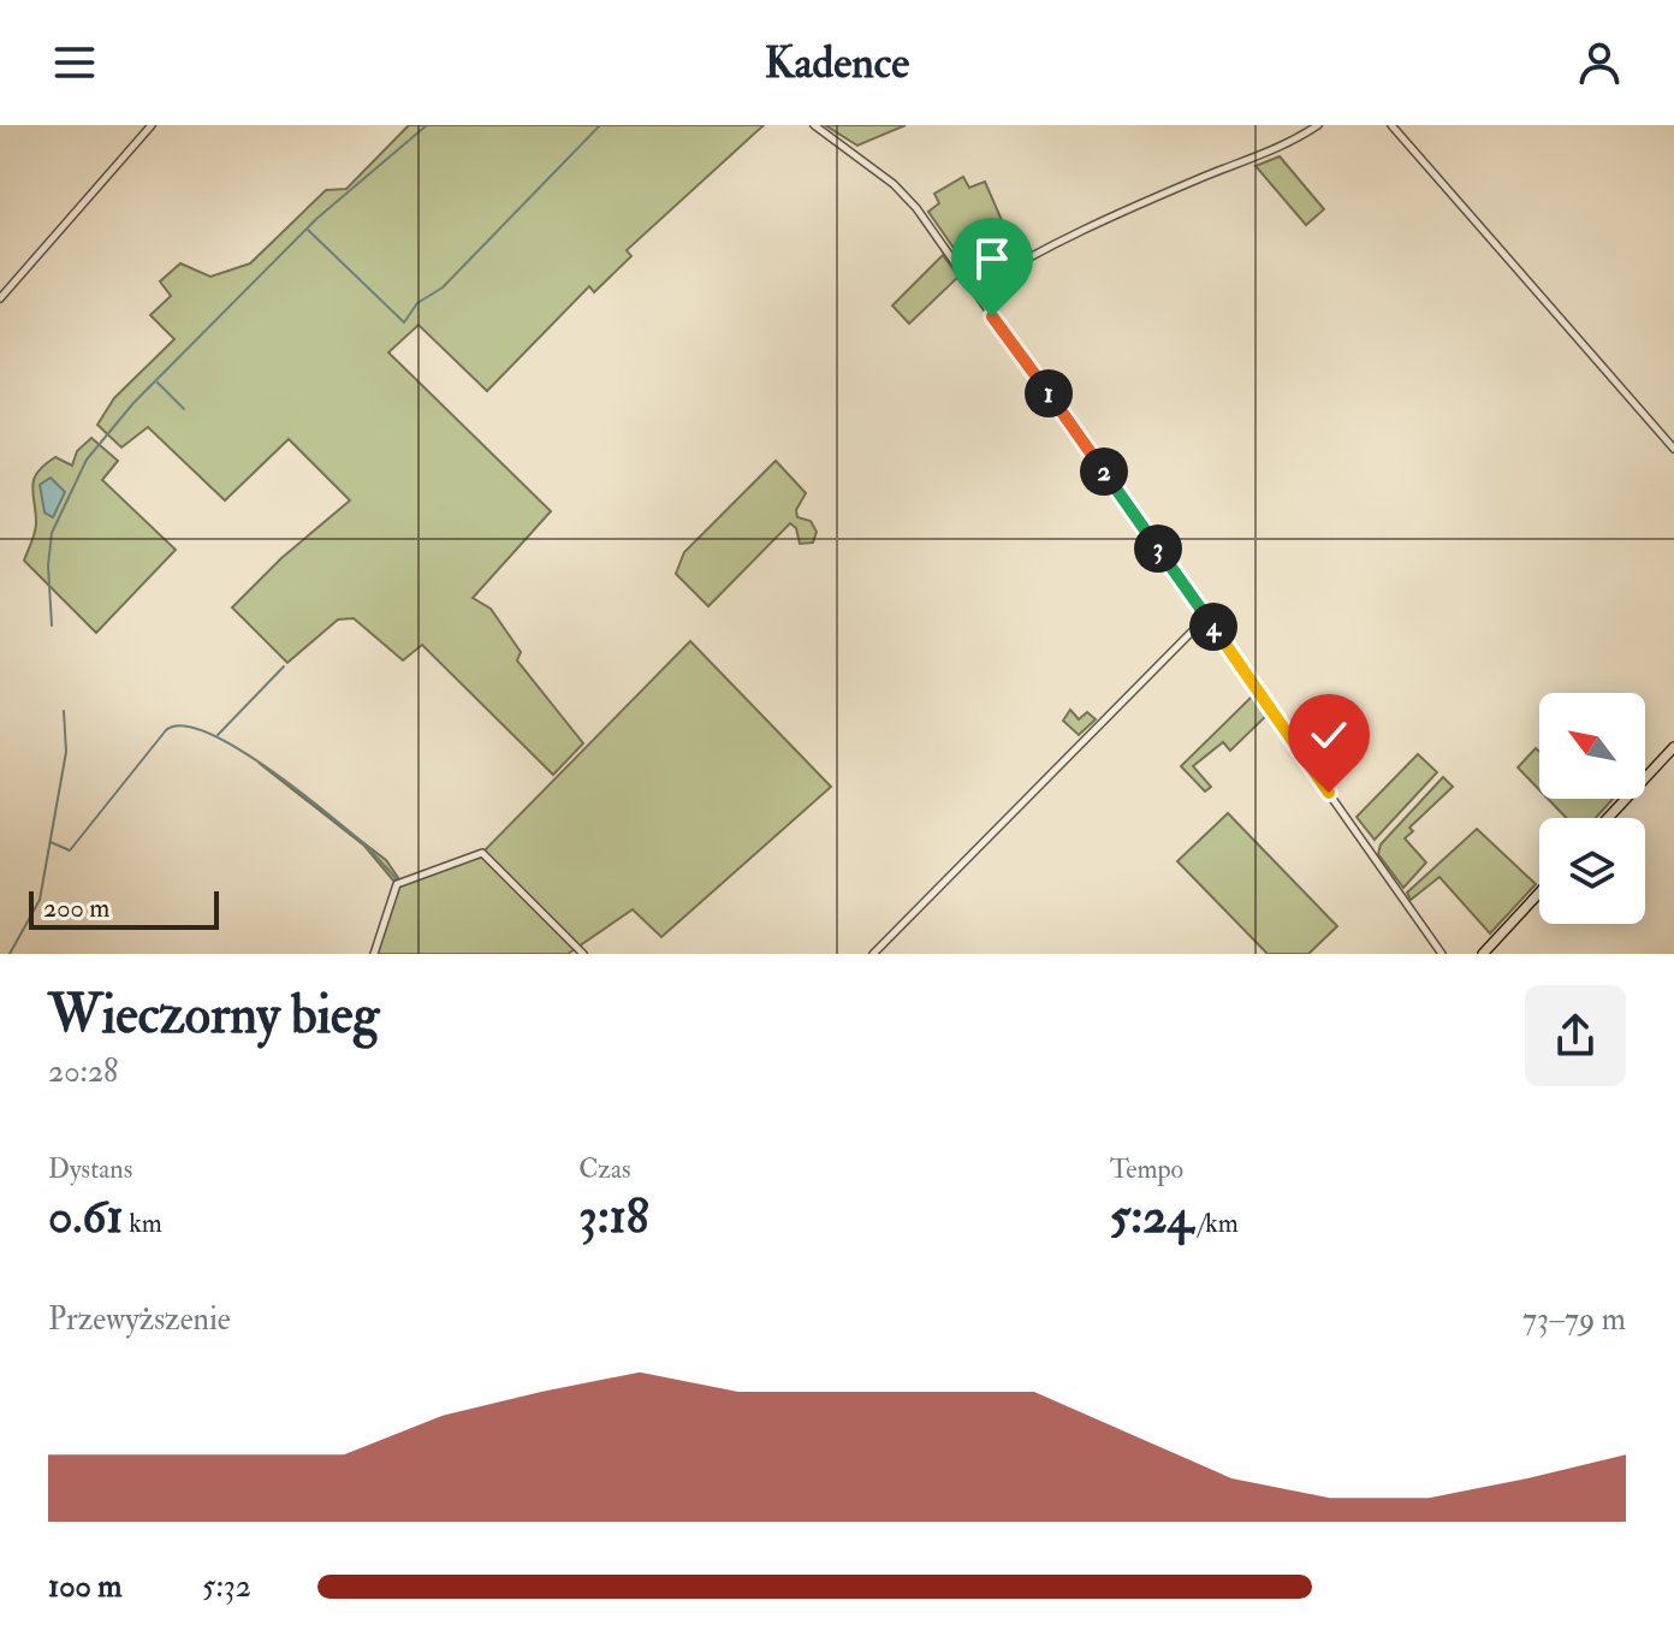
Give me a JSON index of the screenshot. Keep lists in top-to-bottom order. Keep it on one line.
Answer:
{"scale_bar":"200 m","north":"top left","page":{"header":"Kadence","pins":["1","2","3","4"],"scale":"200 m","heading":["Wieczorny bieg","20:28"],"stats":[["Dystans","0.61 km"],["Czas","3:18"],["Tempo","5:24 /km"]],"chart":["Przewyższenie","73–79 m"],"list":[{"name":"100 m","note":"5:32"}]}}
